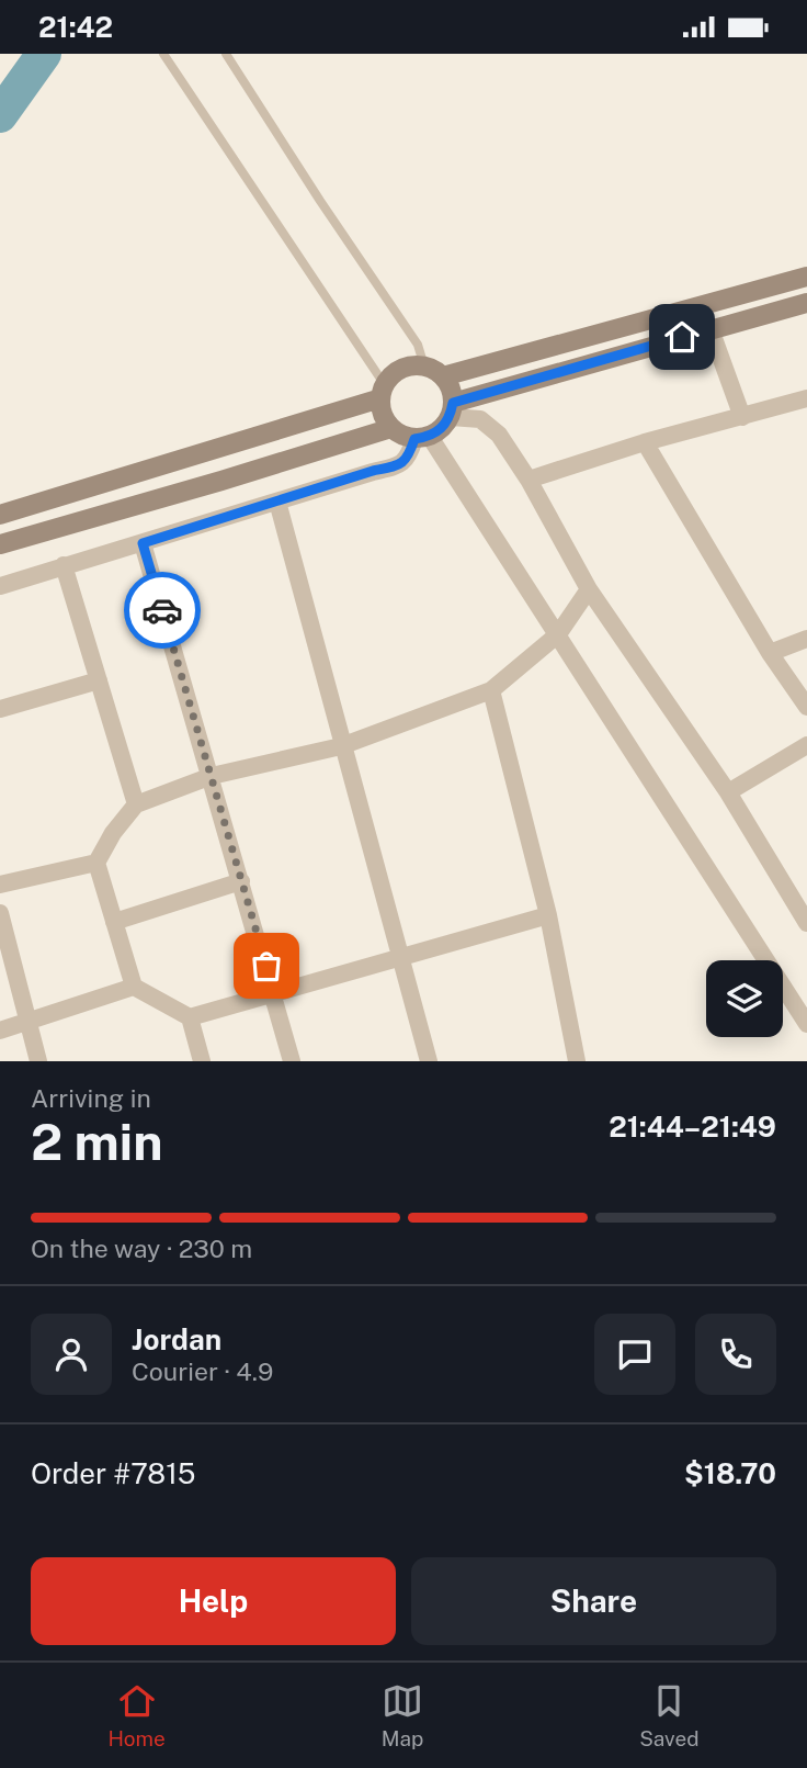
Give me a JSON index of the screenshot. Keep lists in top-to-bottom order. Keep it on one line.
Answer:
{"page":{"status":"21:42","heading":["2 min","Arriving in","21:44–21:49"],"panel":["Jordan","Courier · 4.9","Order #7815","$18.70"],"bar":"On the way · 230 m","buttons":["Help","Share"],"tabs":["Home","Map","Saved"]}}
